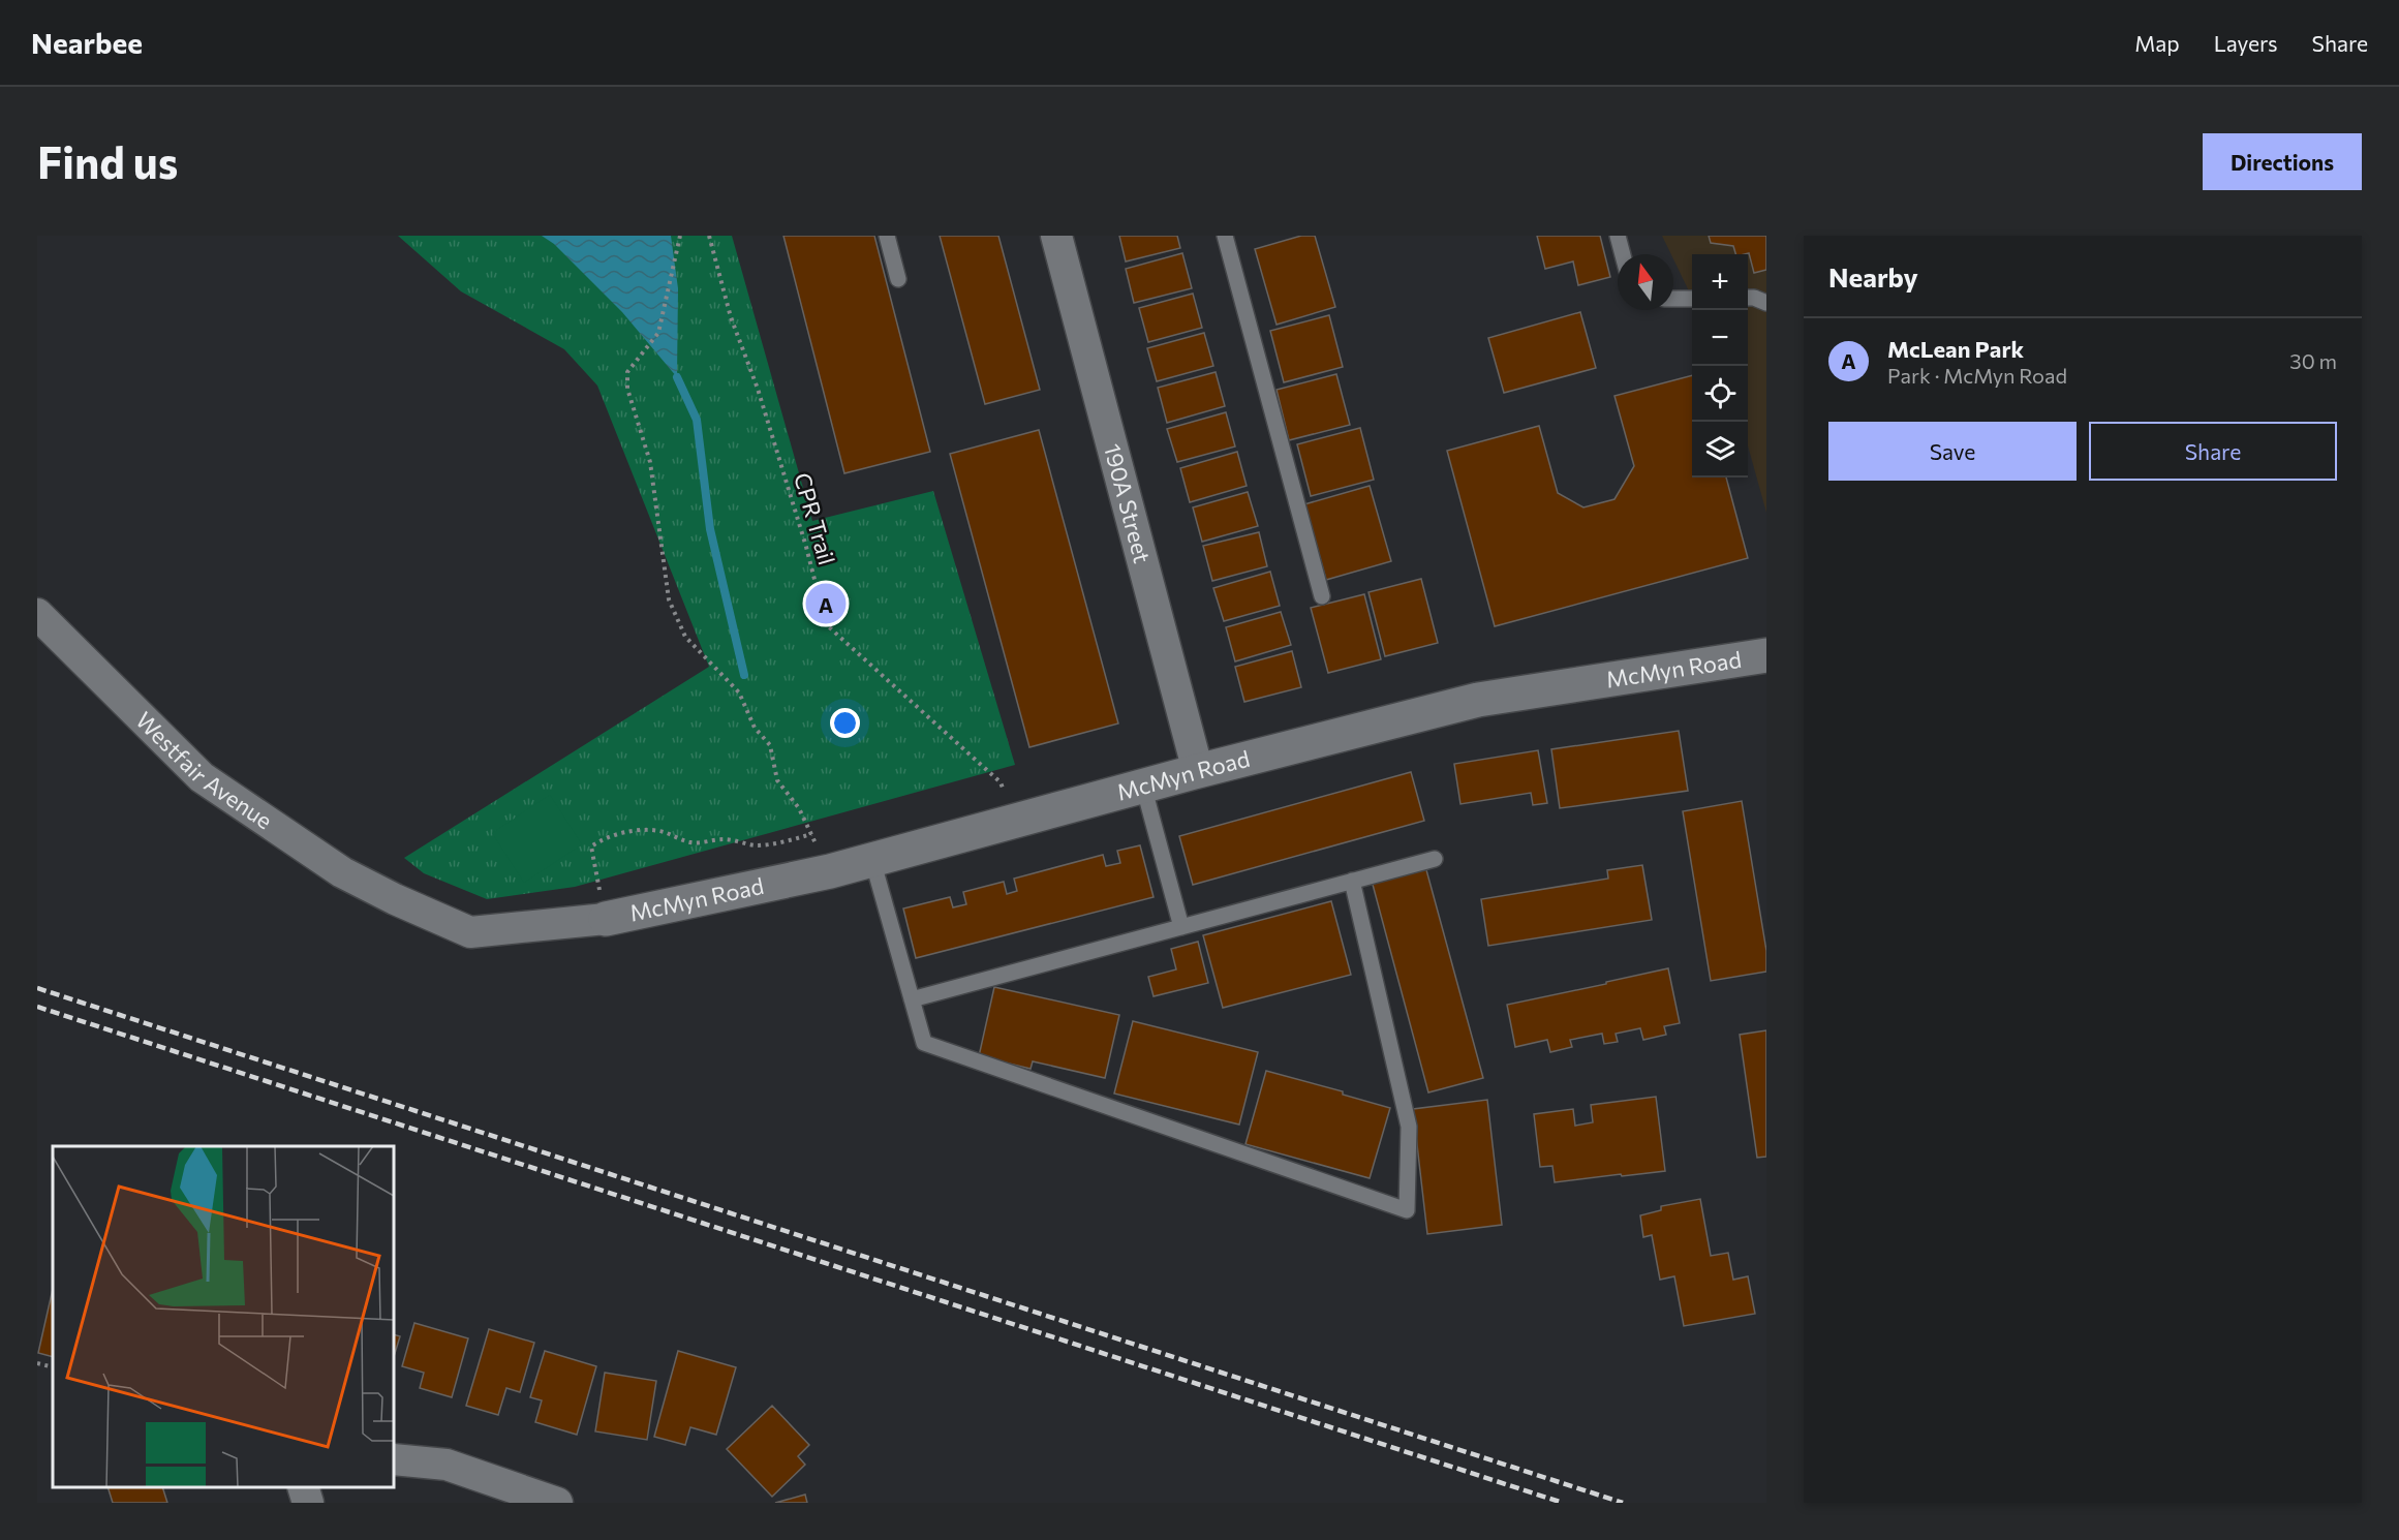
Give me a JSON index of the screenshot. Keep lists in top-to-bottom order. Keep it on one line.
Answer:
{"streets":{"street":["190A Street","McMyn Road","Westfair Avenue"],"path":["CPR Trail"]},"crossings":[["190A Street","McMyn Road"],["McMyn Road","Westfair Avenue"]],"north":"top","page":{"header":"Nearbee","nav":["Map","Layers","Share"],"buttons":["Directions",["Save","Share"]],"title":"Find us","heading":"Nearby","map_buttons":["+","−"],"list":[{"mark":"A","name":"McLean Park","note":"Park · McMyn Road","value":"30 m"}],"pins":"A"}}
